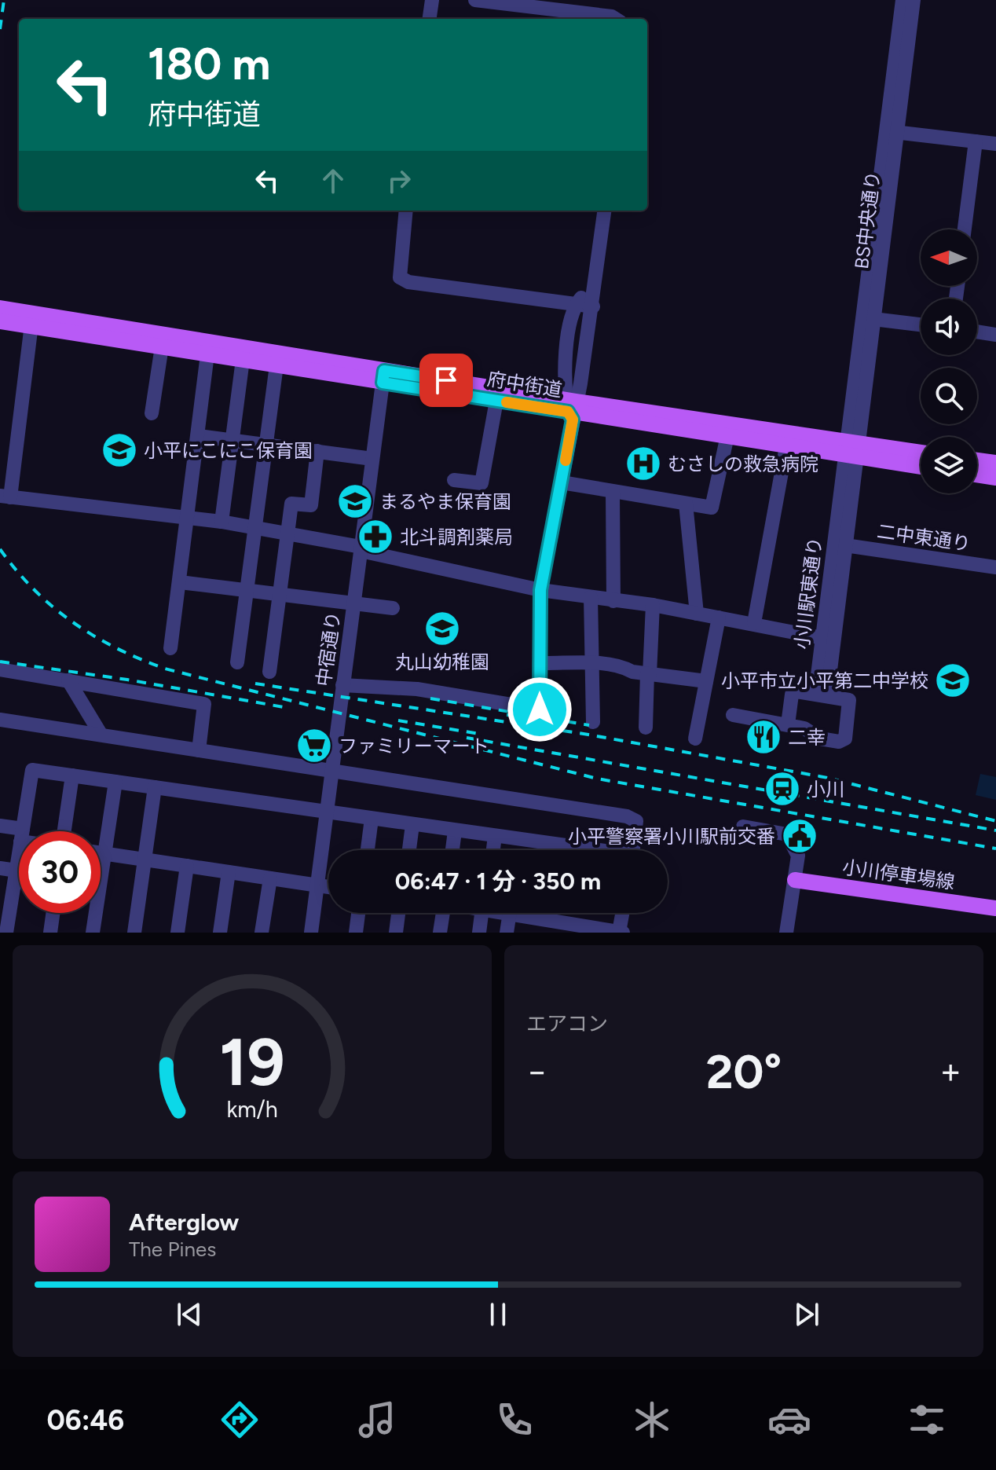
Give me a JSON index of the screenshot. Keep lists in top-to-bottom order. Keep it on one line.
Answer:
{"streets":{"main road":["府中街道","小川停車場線"],"street":["BS中央通り","二中東通り","小川駅東通り","中宿通り"]},"crossings":[["BS中央通り","府中街道"],["BS中央通り","小川駅東通り"],["府中街道","小川駅東通り"],["府中街道","中宿通り"],["二中東通り","小川駅東通り"]],"places":{"school or university":["小平にこにこ保育園","まるやま保育園","丸山幼稚園","小平市立小平第二中学校"],"hospital":["むさしの救急病院"],"pharmacy":["北斗調剤薬局"],"restaurant":["二幸"],"supermarket":["ファミリーマート"],"station":["小川"],"public building":["小平警察署小川駅前交番"]},"north":"left","page":{"turn":["180 m","府中街道"],"limit":"30","trip":"06:47 · 1 分 · 350 m","tile":"エアコン","heat":["−","20°","+"],"song":["Afterglow","The Pines"],"tabs":"06:46","gauge":["19","km/h"]}}
